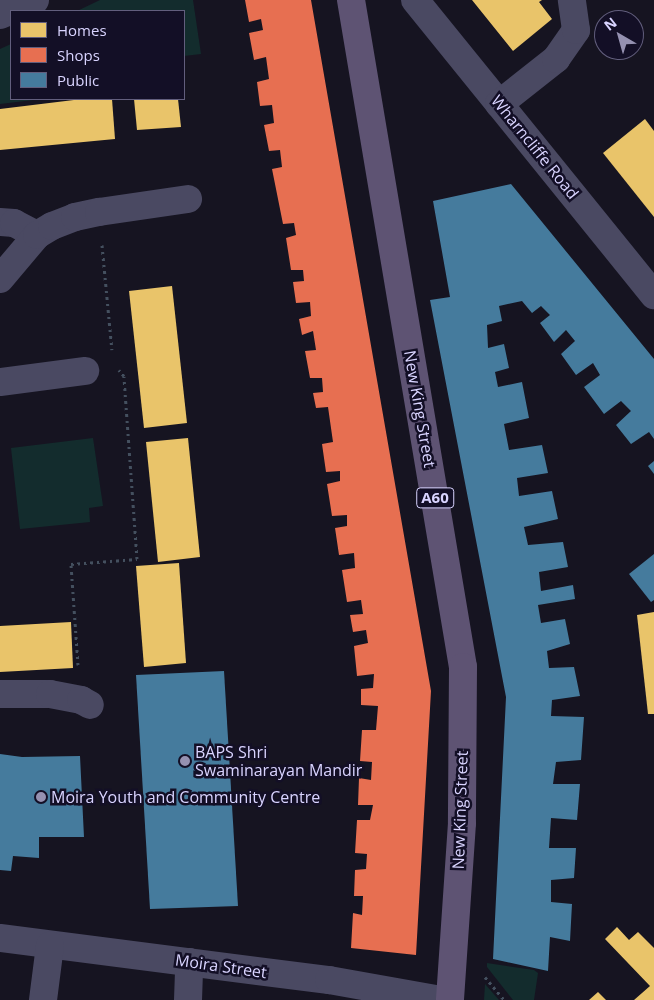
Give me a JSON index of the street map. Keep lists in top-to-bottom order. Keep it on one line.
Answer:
{"streets":{"main road":["New King Street","A60"],"street":["Wharncliffe Road","Moira Street"]},"places":["BAPS Shri Swaminarayan Mandir","Moira Youth and Community Centre"],"legend":["Homes","Shops","Public"],"north":"top left"}
